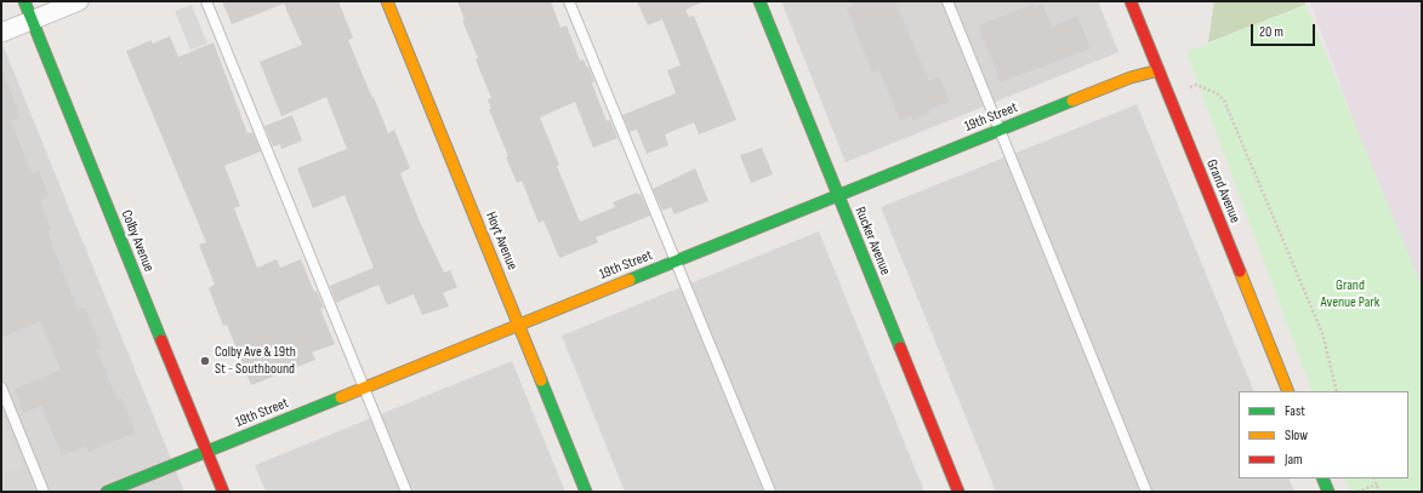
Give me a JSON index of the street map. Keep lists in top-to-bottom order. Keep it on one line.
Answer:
{"streets":{"street":["19th Street","Grand Avenue","Colby Avenue","Hoyt Avenue","Rucker Avenue"]},"crossings":[["19th Street","Grand Avenue"],["19th Street","Colby Avenue"],["19th Street","Hoyt Avenue"],["19th Street","Rucker Avenue"]],"parks":["Grand Avenue Park"],"places":["Colby Ave & 19th St - Southbound"],"legend":["Fast","Slow","Jam"],"scale_bar":"20 m"}
